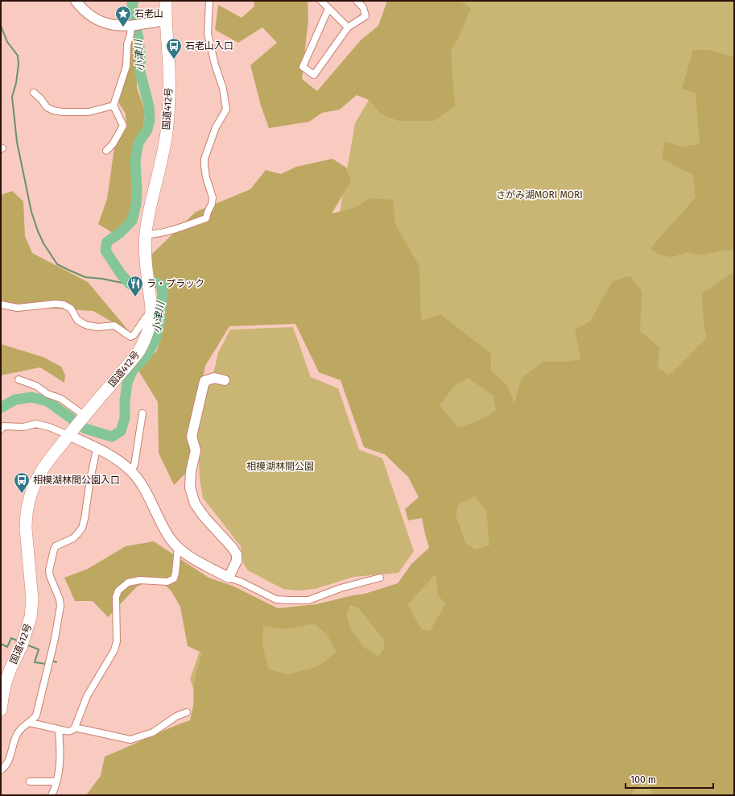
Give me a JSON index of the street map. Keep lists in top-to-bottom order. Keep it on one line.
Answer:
{"streets":{"highway":["国道412号"]},"water":["小津川"],"parks":["さがみ湖MORI MORI","相模湖林間公園"],"places":{"place":["石老山"],"bus stop":["石老山入口","相模湖林間公園入口"],"restaurant":["ラ・プラック"]},"scale_bar":"100 m"}
